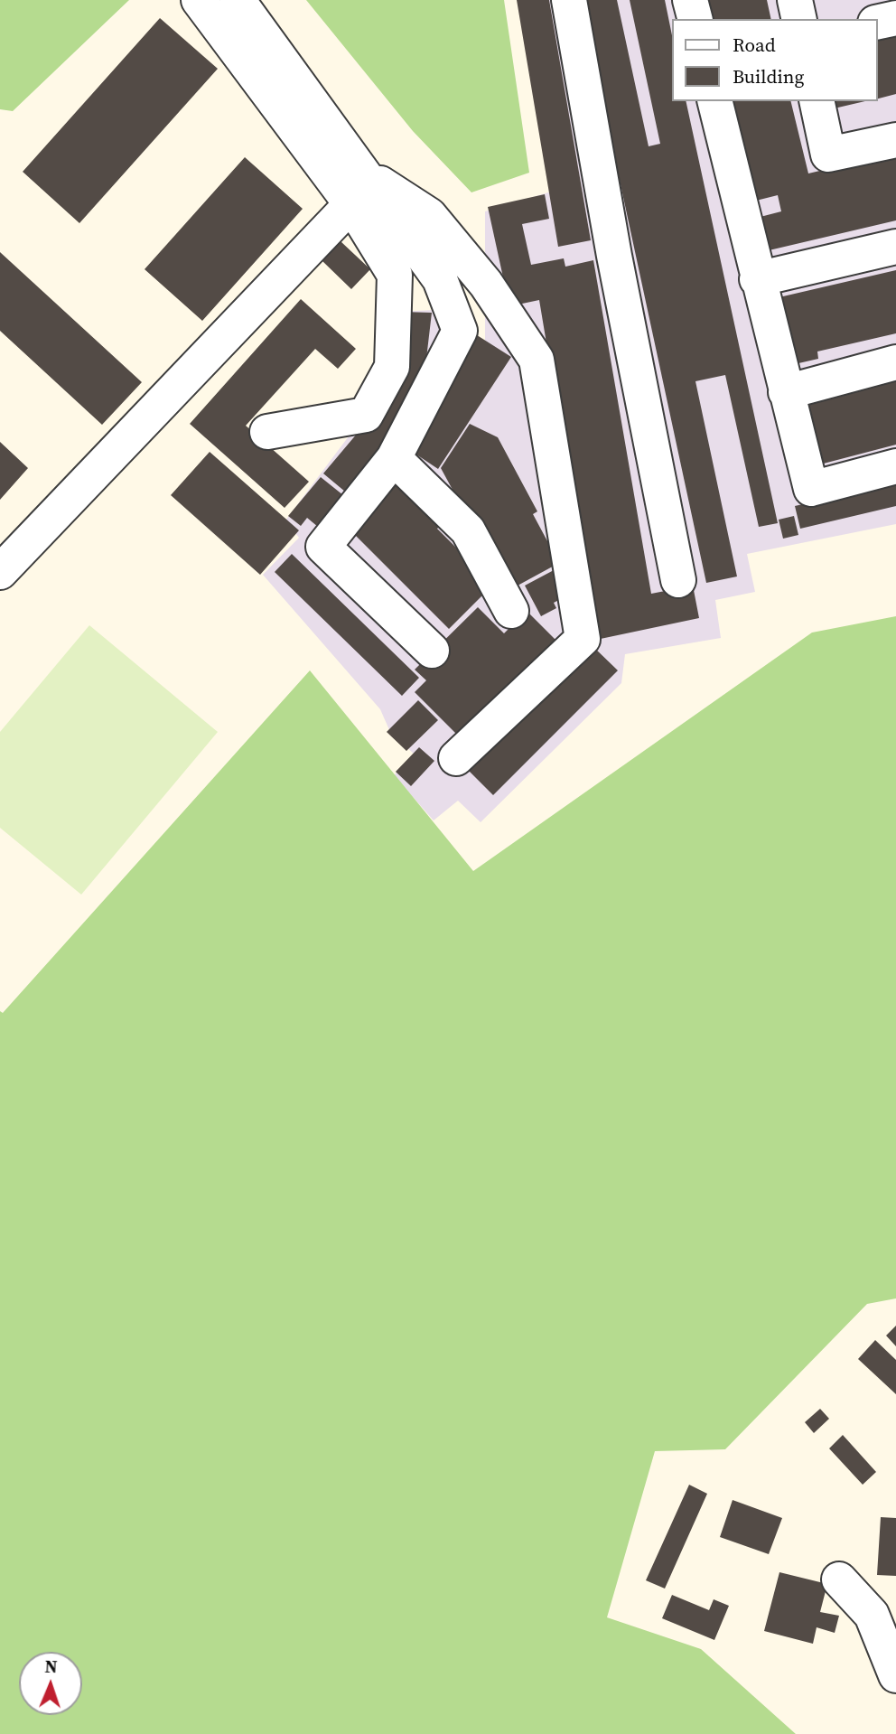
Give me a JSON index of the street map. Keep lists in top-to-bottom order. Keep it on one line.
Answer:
{"legend":["Road","Building"],"north":"top"}
